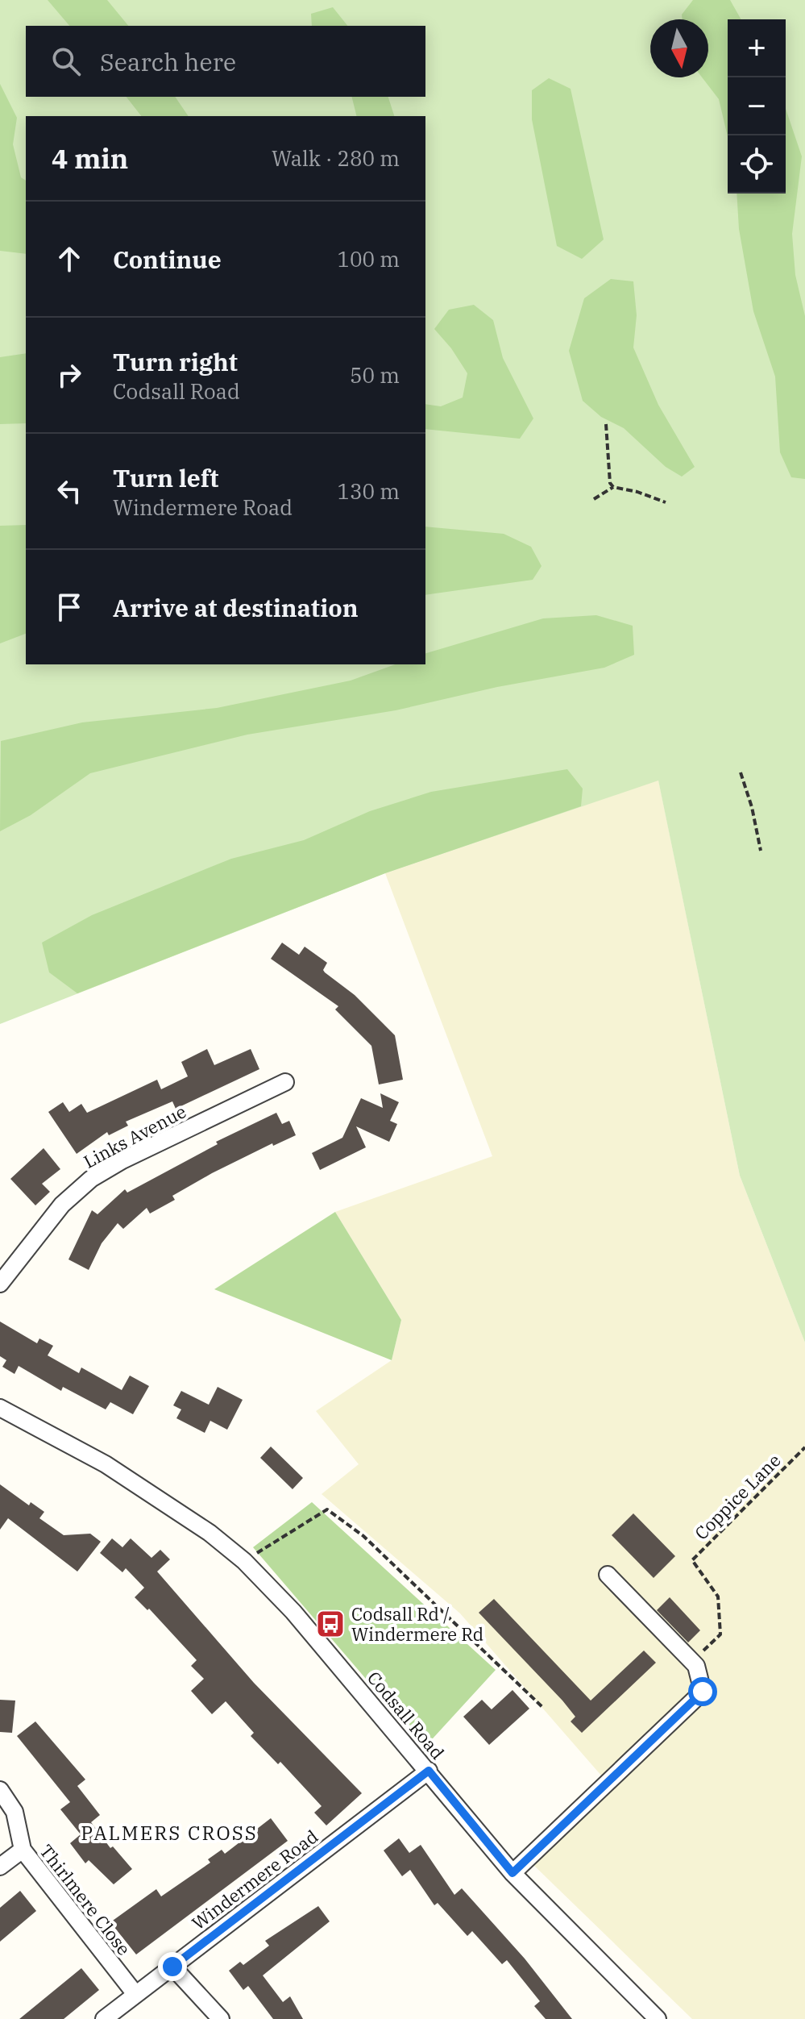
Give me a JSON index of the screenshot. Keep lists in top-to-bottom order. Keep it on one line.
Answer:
{"streets":{"street":["Links Avenue","Codsall Road","Windermere Road","Thirlmere Close"],"path":["Coppice Lane"]},"crossings":[["Codsall Road","Windermere Road"],["Windermere Road","Thirlmere Close"]],"districts":["PALMERS CROSS"],"places":{"bus stop":["Codsall Rd / Windermere Rd"]},"north":"bottom","page":{"map_buttons":["+","−"],"search":"Search here","heading":["4 min","Walk · 280 m"],"list":[["Continue","100 m"],["Turn right","Codsall Road","50 m"],["Turn left","Windermere Road","130 m"],"Arrive at destination"]}}
